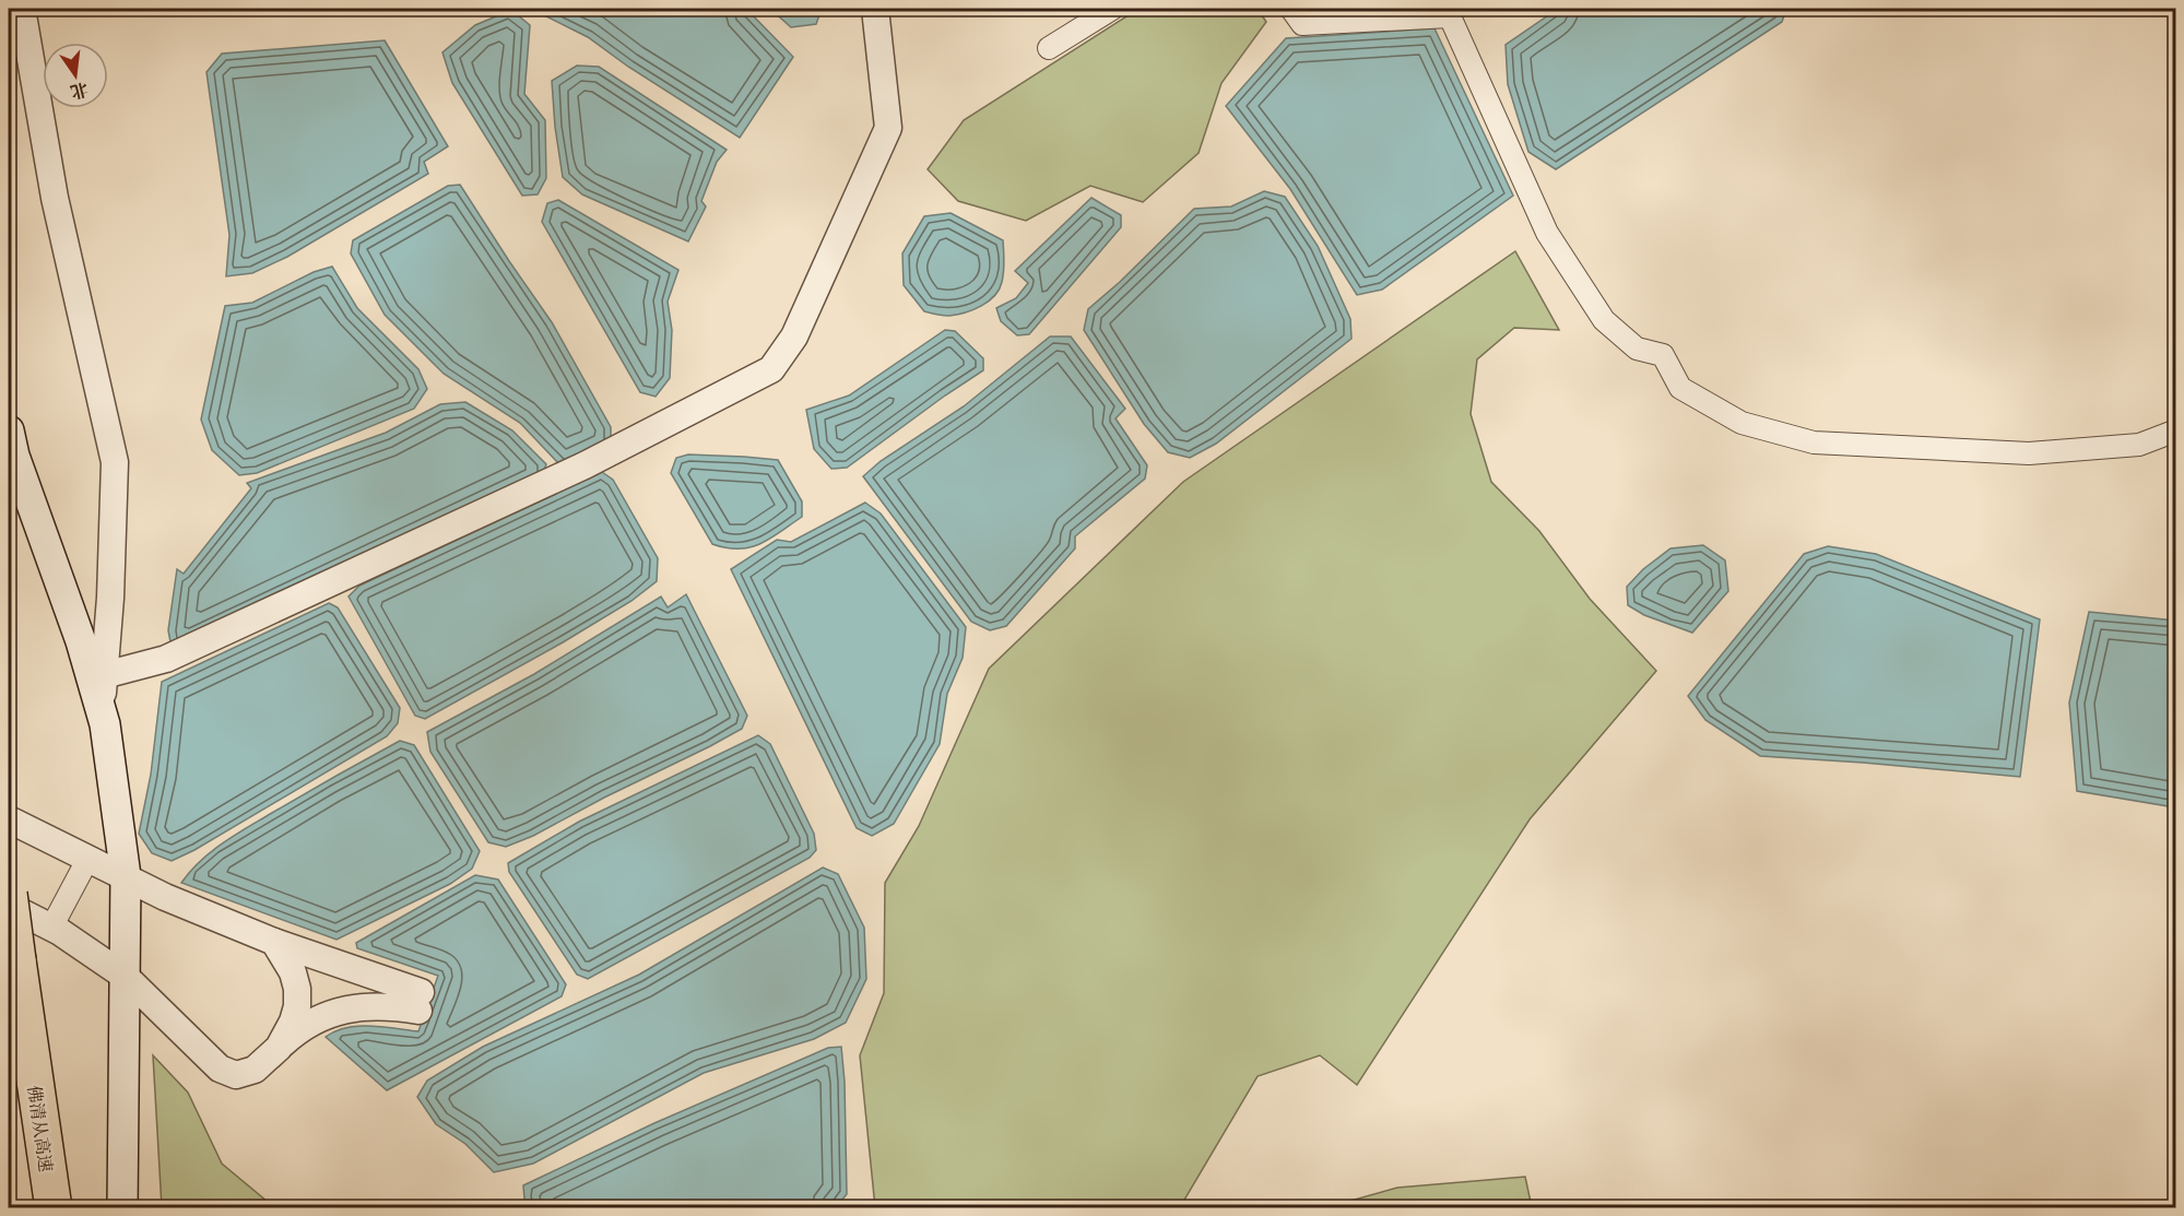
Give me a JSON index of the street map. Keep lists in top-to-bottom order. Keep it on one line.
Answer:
{"streets":{"highway":["佛清从高速"]},"north":"bottom"}
